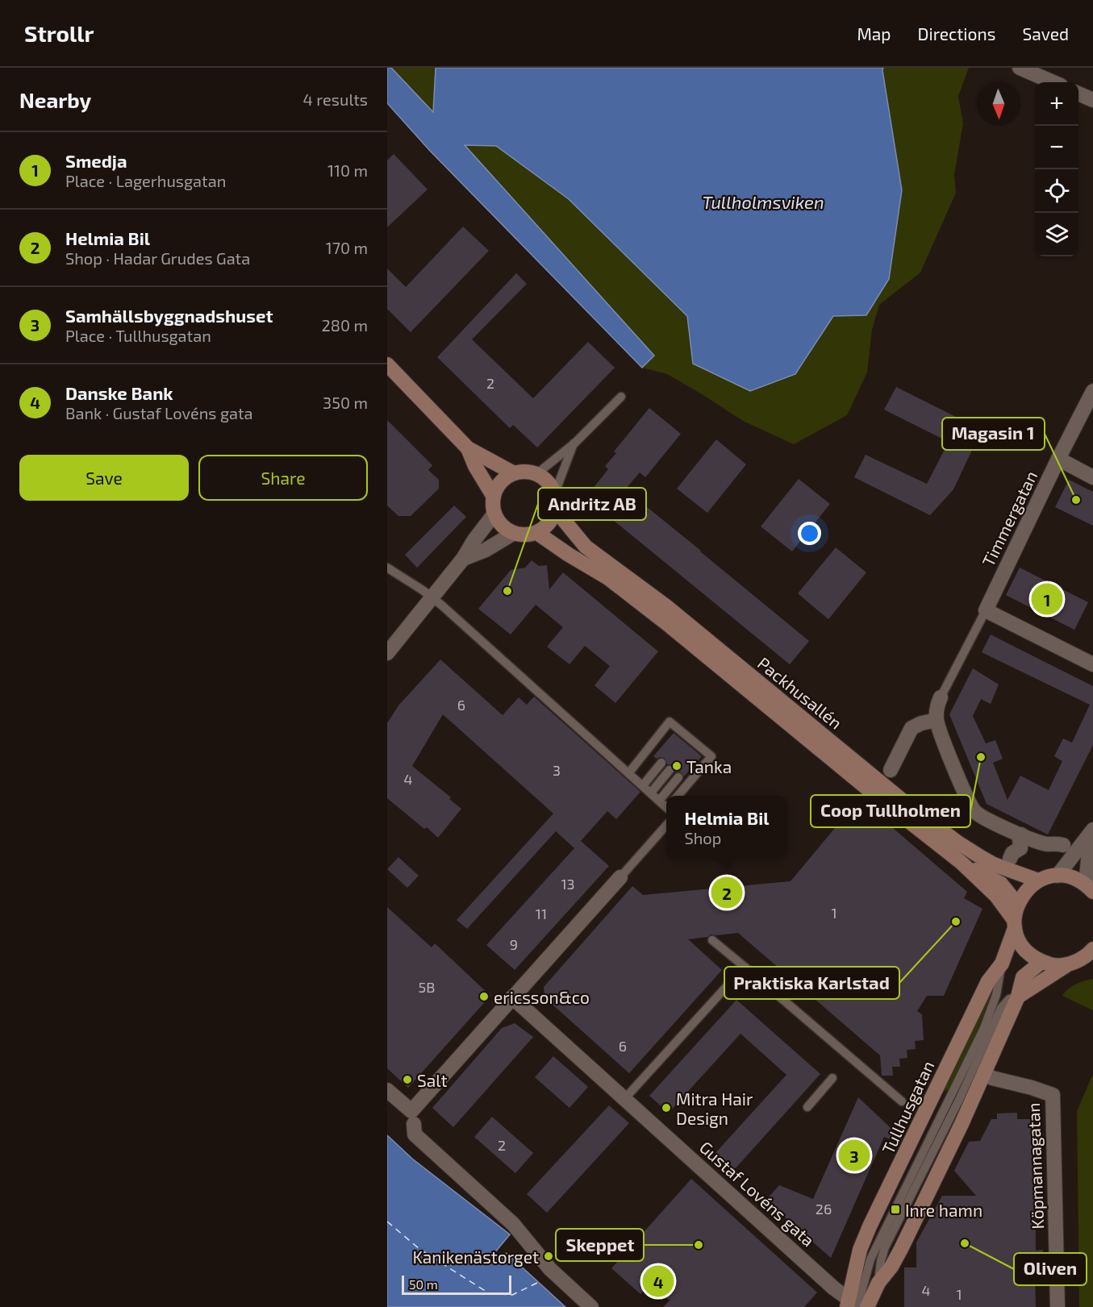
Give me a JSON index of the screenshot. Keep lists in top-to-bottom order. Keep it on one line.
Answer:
{"streets":{"street":["Timmergatan","Packhusallén","Tullhusgatan","Köpmannagatan","Gustaf Lovéns gata"]},"crossings":[["Packhusallén","Tullhusgatan"],["Tullhusgatan","Gustaf Lovéns gata"]],"water":["Tullholmsviken"],"places":{"other":["Magasin 1","Andritz AB","Coop Tullholmen","Tanka","Praktiska Karlstad","ericsson&co","Salt","Mitra Hair Design","Oliven","Skeppet","Kanikenästorget"],"transit":["Inre hamn"]},"house_numbers":["2","6","3","4","13","1","11","9","5B","6","2","26","4","1"],"scale_bar":"50 m","north":"bottom","page":{"header":"Strollr","nav":["Map","Directions","Saved"],"heading":["Nearby","4 results"],"map_buttons":["+","−"],"list":[{"mark":"1","name":"Smedja","note":"Place · Lagerhusgatan","value":"110 m"},{"mark":"2","name":"Helmia Bil","note":"Shop · Hadar Grudes Gata","value":"170 m"},{"mark":"3","name":"Samhällsbyggnadshuset","note":"Place · Tullhusgatan","value":"280 m"},{"mark":"4","name":"Danske Bank","note":"Bank · Gustaf Lovéns gata","value":"350 m"}],"buttons":["Save","Share"],"pins":["1","2","3","4"],"popup":["Helmia Bil","Shop"],"scale":"50 m"}}
